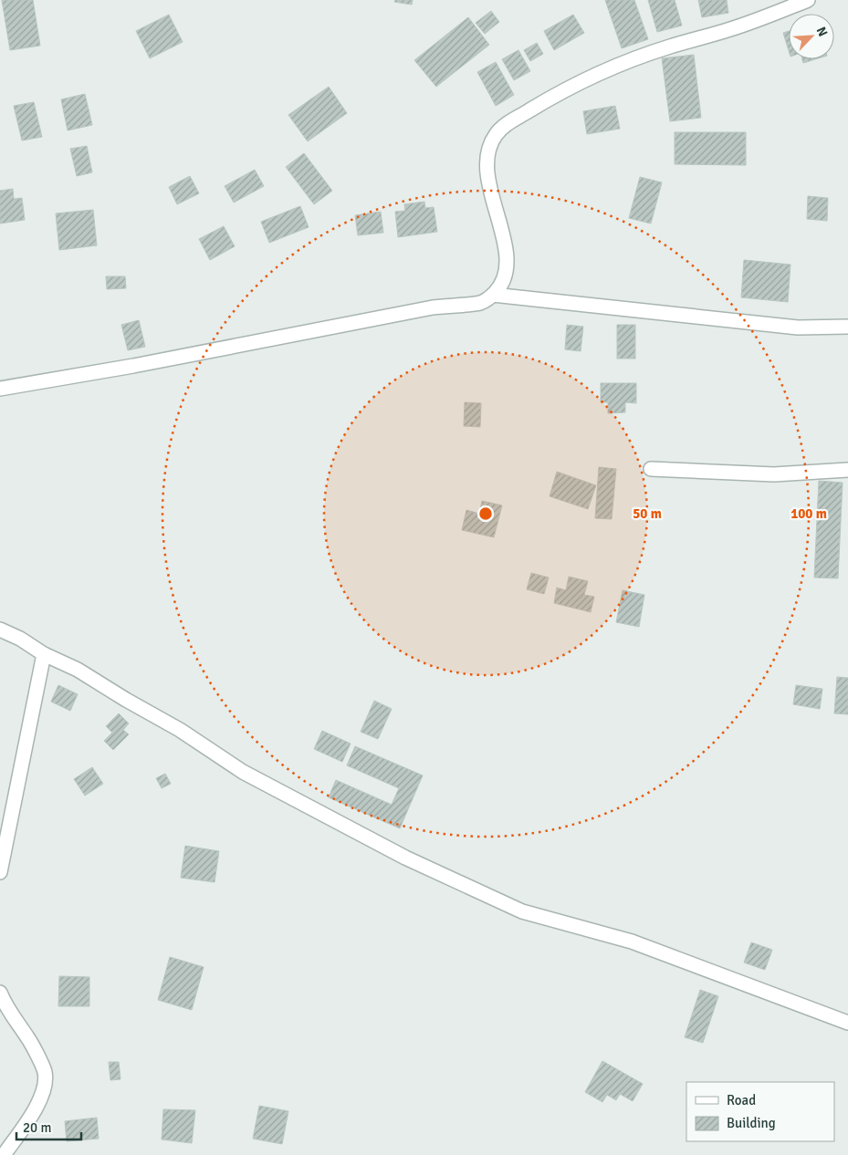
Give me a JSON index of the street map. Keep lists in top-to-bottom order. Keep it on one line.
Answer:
{"legend":["Road","Building"],"scale_bar":"20 m","north":"top right","rings":["50 m","100 m"]}
